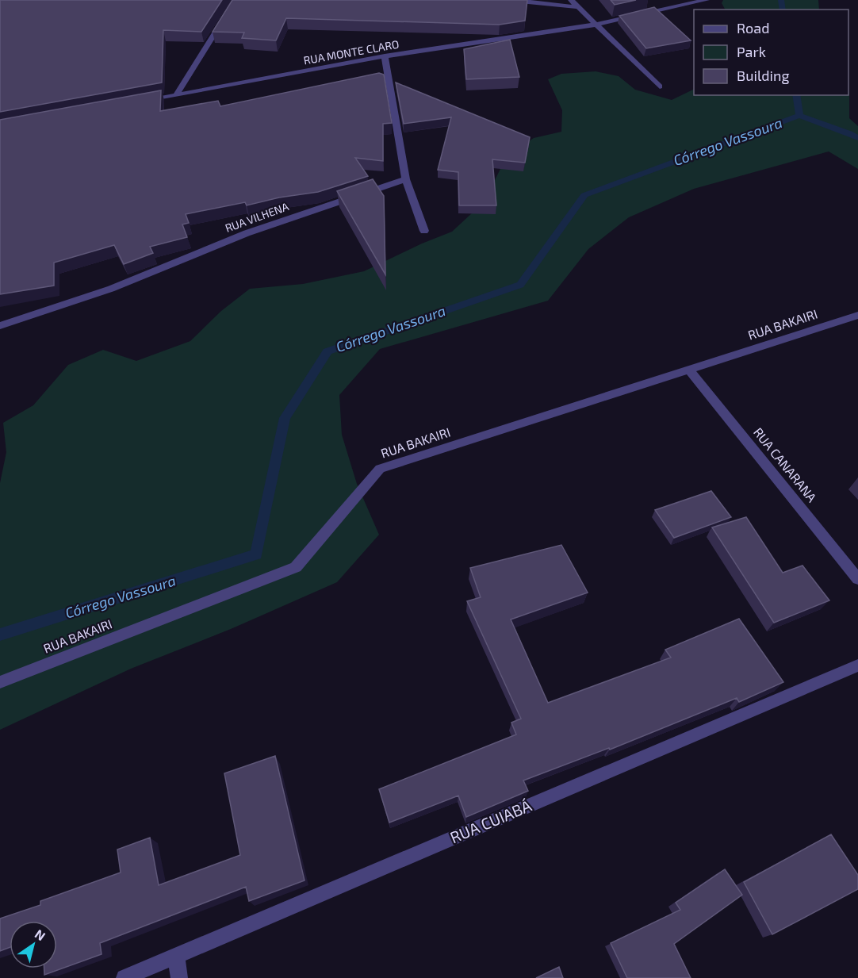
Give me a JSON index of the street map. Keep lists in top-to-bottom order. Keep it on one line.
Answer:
{"streets":{"street":["RUA MONTE CLARO","RUA VILHENA","RUA BAKAIRI","RUA CANARANA","RUA CUIABÁ"]},"crossings":[["RUA BAKAIRI","RUA CANARANA"]],"water":["Córrego Vassoura"],"legend":["Road","Park","Building"],"north":"top right"}
